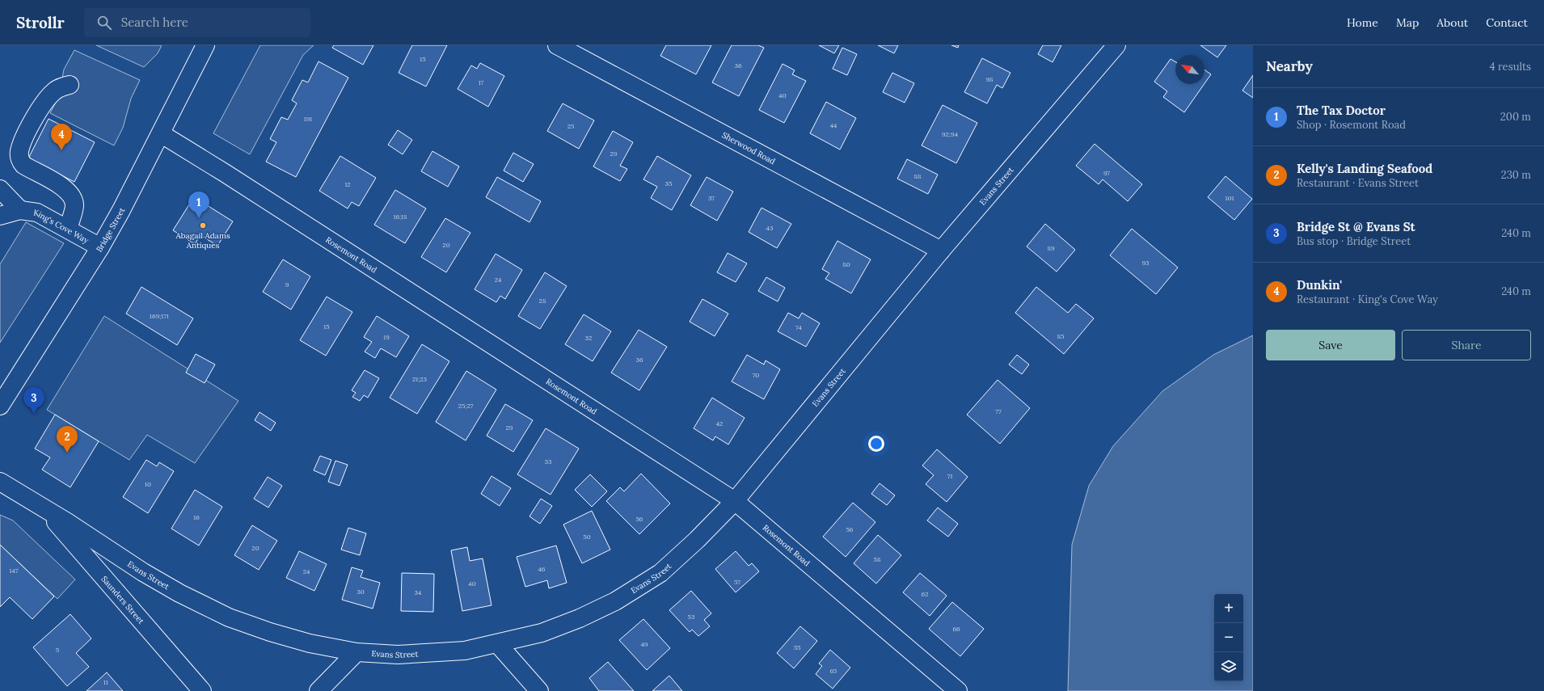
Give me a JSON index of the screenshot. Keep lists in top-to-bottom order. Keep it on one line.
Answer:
{"streets":{"street":["Sherwood Road","Evans Street","King's Cove Way","Bridge Street","Rosemont Road","Saunders Street"]},"crossings":[["Sherwood Road","Evans Street"],["Evans Street","Rosemont Road"],["Evans Street","Saunders Street"],["King's Cove Way","Bridge Street"],["Bridge Street","Rosemont Road"]],"places":["Abagail Adams Antiques"],"house_numbers":["15","36","98","17","40","191","44","25","92;94","29","97","88","35","12","37","101","16;18","43","20","89","93","80","24","9","28","169;171","15","74","85","19","32","36","70","21;23","25;27","77","42","29","33","71","10","16","56","56","50","20","58","46","147","24","57","40","30","34","62","53","66","49","55","5","65","11"],"north":"top left","page":{"header":"Strollr","search":"Search here","nav":["Home","Map","About","Contact"],"heading":["Nearby","4 results"],"list":[{"mark":"1","name":"The Tax Doctor","note":"Shop · Rosemont Road","value":"200 m"},{"mark":"2","name":"Kelly's Landing Seafood","note":"Restaurant · Evans Street","value":"230 m"},{"mark":"3","name":"Bridge St @ Evans St","note":"Bus stop · Bridge Street","value":"240 m"},{"mark":"4","name":"Dunkin'","note":"Restaurant · King's Cove Way","value":"240 m"}],"pins":["4","1","3","2"],"buttons":["Save","Share"],"map_buttons":["+","−"]}}
